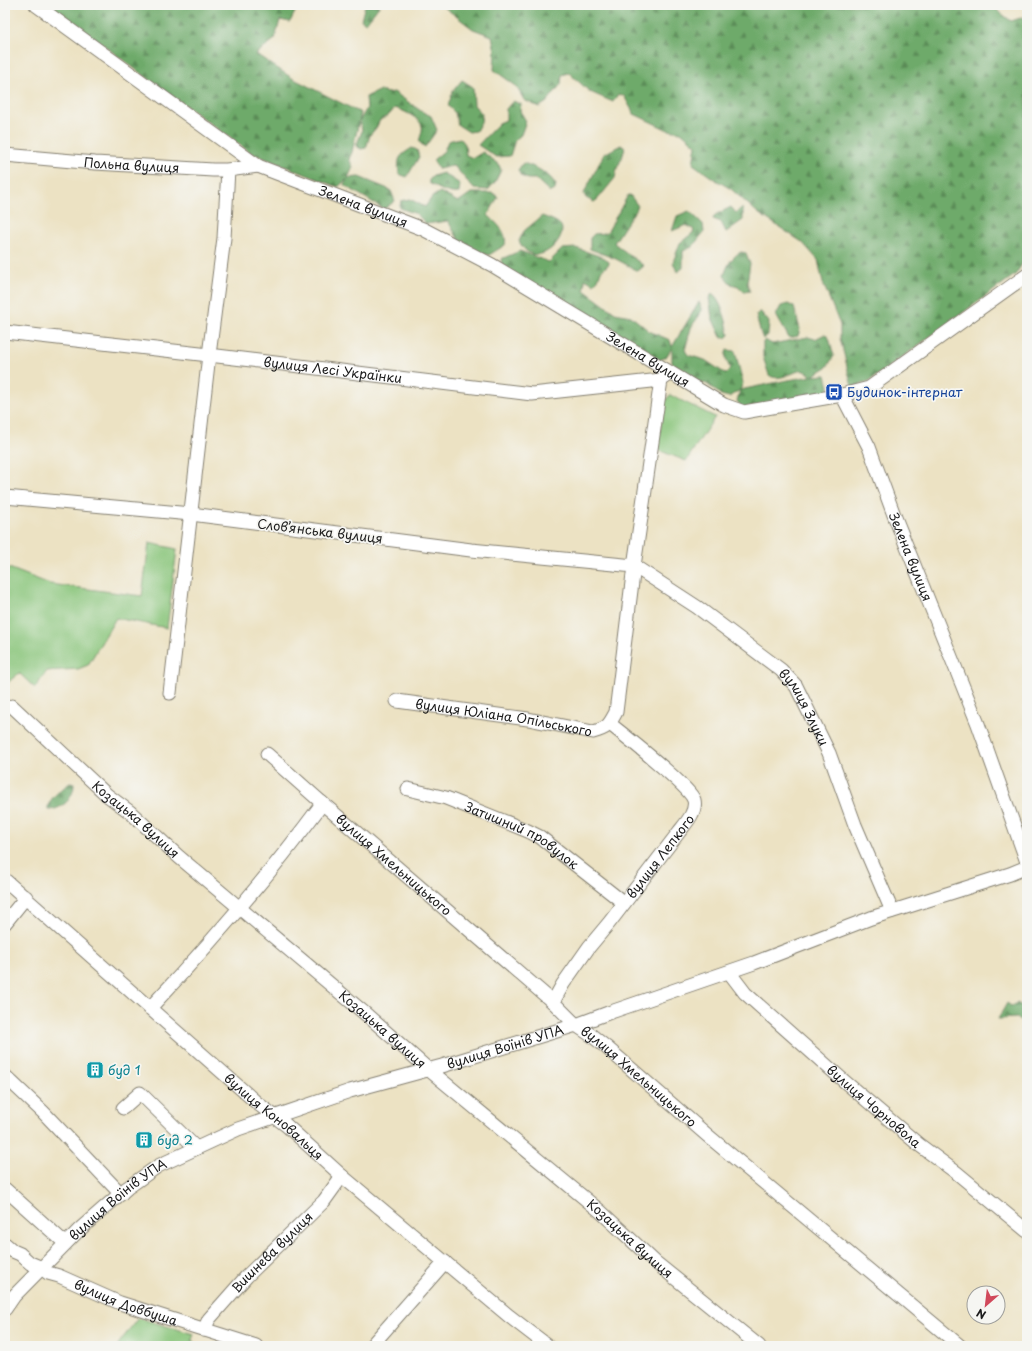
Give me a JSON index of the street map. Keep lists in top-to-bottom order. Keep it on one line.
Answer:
{"streets":{"street":["Польна вулиця","Зелена вулиця","вулиця Лесі Українки","Словʼянська вулиця","вулиця Злуки","вулиця Юліана Опільського","Козацька вулиця","Затишний провулок","вулиця Лепкого","вулиця Хмельницького","вулиця Воїнів УПА","вулиця Чорновола","вулиця Коновальця","Вишнева вулиця","вулиця Довбуша"]},"crossings":[["Польна вулиця","Зелена вулиця"],["Зелена вулиця","вулиця Лесі Українки"],["Словʼянська вулиця","вулиця Злуки"],["вулиця Злуки","вулиця Воїнів УПА"],["вулиця Юліана Опільського","вулиця Лепкого"],["Козацька вулиця","вулиця Воїнів УПА"],["Затишний провулок","вулиця Лепкого"],["вулиця Лепкого","вулиця Хмельницького"],["вулиця Хмельницького","вулиця Воїнів УПА"],["вулиця Воїнів УПА","вулиця Чорновола"],["вулиця Воїнів УПА","вулиця Коновальця"],["вулиця Воїнів УПА","вулиця Довбуша"],["вулиця Коновальця","Вишнева вулиця"],["Вишнева вулиця","вулиця Довбуша"]],"places":{"bus stop":["Будинок-інтернат"],"building":["буд 1","буд 2"]},"north":"bottom left"}
